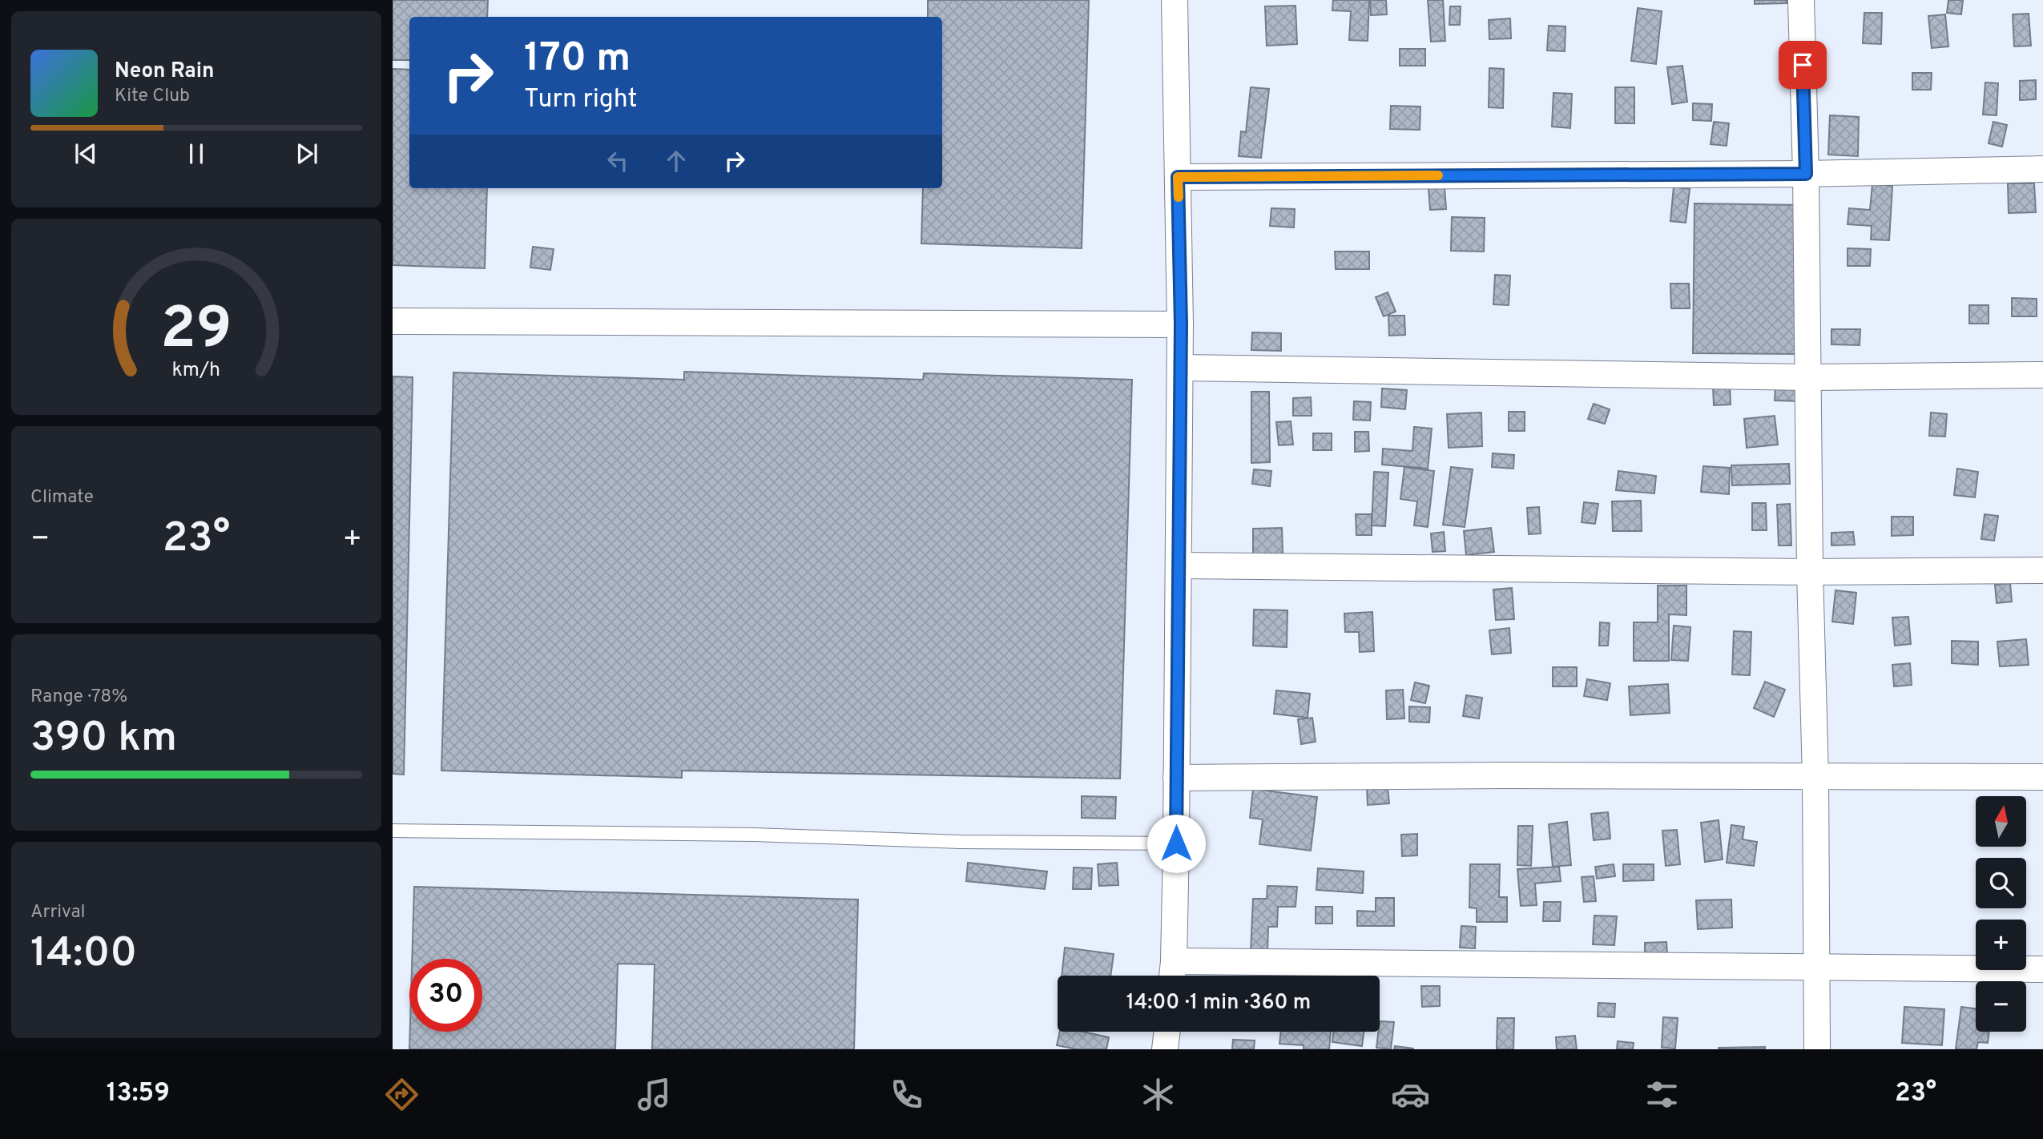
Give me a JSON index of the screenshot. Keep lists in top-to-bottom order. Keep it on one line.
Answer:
{"north":"top","page":{"turn":["170 m","Turn right"],"song":["Neon Rain","Kite Club"],"tile":["Climate",["Range · 78%","390 km"],["Arrival","14:00"]],"heat":["−","23°","+"],"map_buttons":["+","−"],"limit":"30","trip":"14:00 · 1 min · 360 m","tabs":["13:59","23°"],"gauge":["29","km/h"]}}
